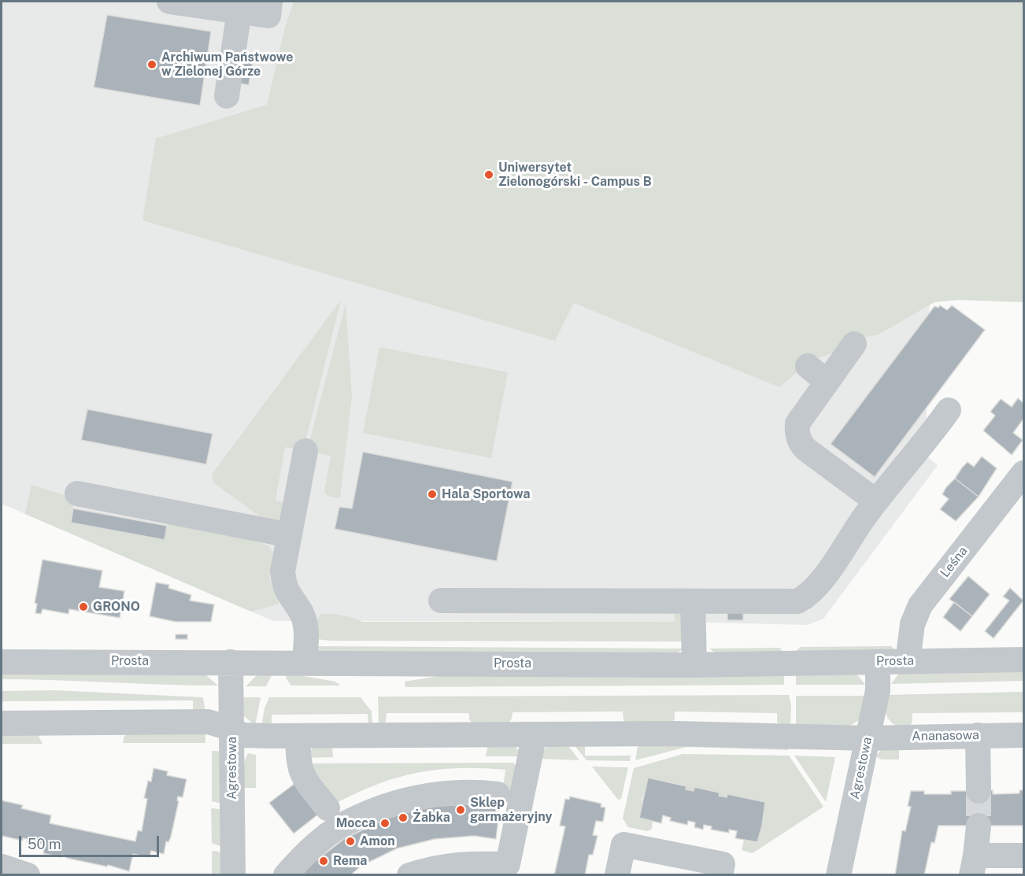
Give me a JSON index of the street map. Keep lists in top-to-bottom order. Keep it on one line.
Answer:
{"streets":{"street":["Leśna","Prosta","Ananasowa","Agrestowa"]},"crossings":[["Leśna","Prosta"],["Prosta","Agrestowa"],["Ananasowa","Agrestowa"]],"places":["Archiwum Państwowe w Zielonej Górze","Uniwersytet Zielonogórski - Campus B","Hala Sportowa","GRONO","Sklep garmażeryjny","Żabka","Mocca","Amon","Rema"],"scale_bar":"50 m"}
